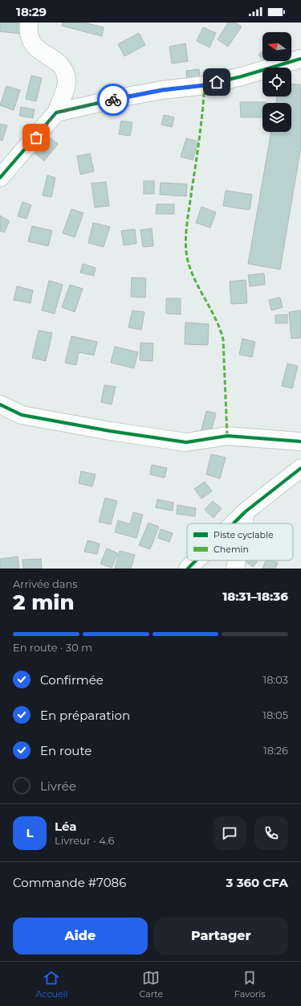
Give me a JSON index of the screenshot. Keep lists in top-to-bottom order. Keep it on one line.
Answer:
{"legend":["Piste cyclable","Chemin"],"north":"left","page":{"status":"18:29","heading":["2 min","Arrivée dans","18:31–18:36"],"panel":["Léa","Livreur · 4.6","Commande #7086","3 360 CFA"],"bar":"En route · 30 m","list":[["Confirmée","18:03"],["En préparation","18:05"],["En route","18:26"],"Livrée"],"round":"L","buttons":["Aide","Partager"],"tabs":["Accueil","Carte","Favoris"]}}
